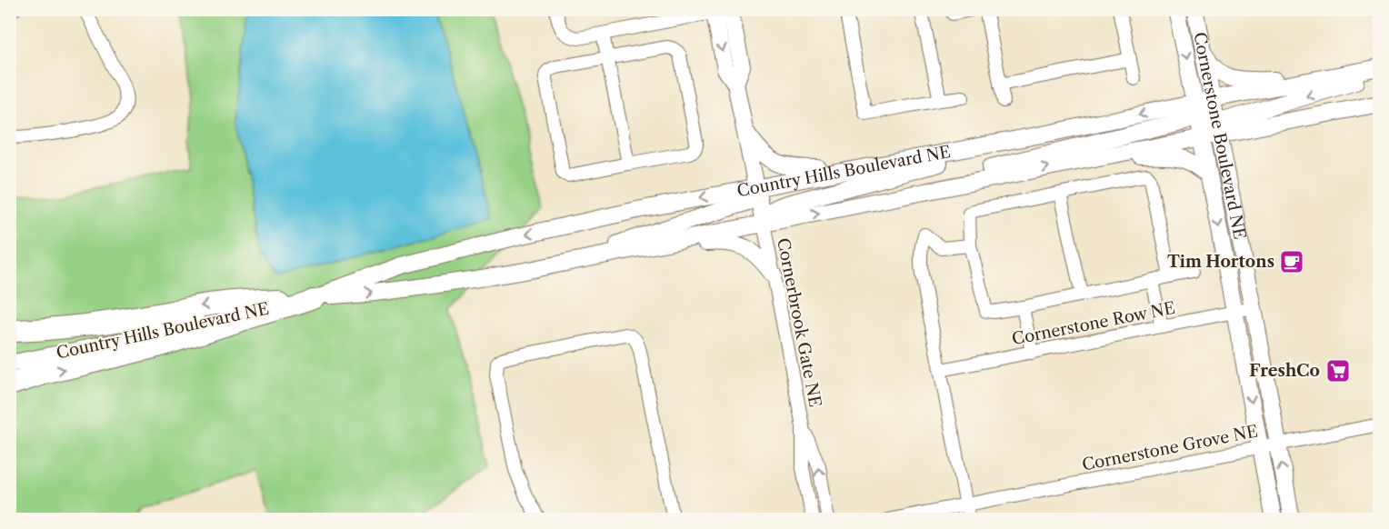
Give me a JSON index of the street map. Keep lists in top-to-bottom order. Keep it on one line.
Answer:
{"streets":{"main road":["Cornerstone Boulevard NE","Country Hills Boulevard NE"],"street":["Cornerbrook Gate NE","Cornerstone Row NE","Cornerstone Grove NE"]},"crossings":[["Cornerstone Boulevard NE","Country Hills Boulevard NE"],["Cornerstone Boulevard NE","Cornerstone Row NE"],["Cornerstone Boulevard NE","Cornerstone Grove NE"],["Country Hills Boulevard NE","Cornerbrook Gate NE"]],"places":{"cafe":["Tim Hortons"],"supermarket":["FreshCo"]}}
